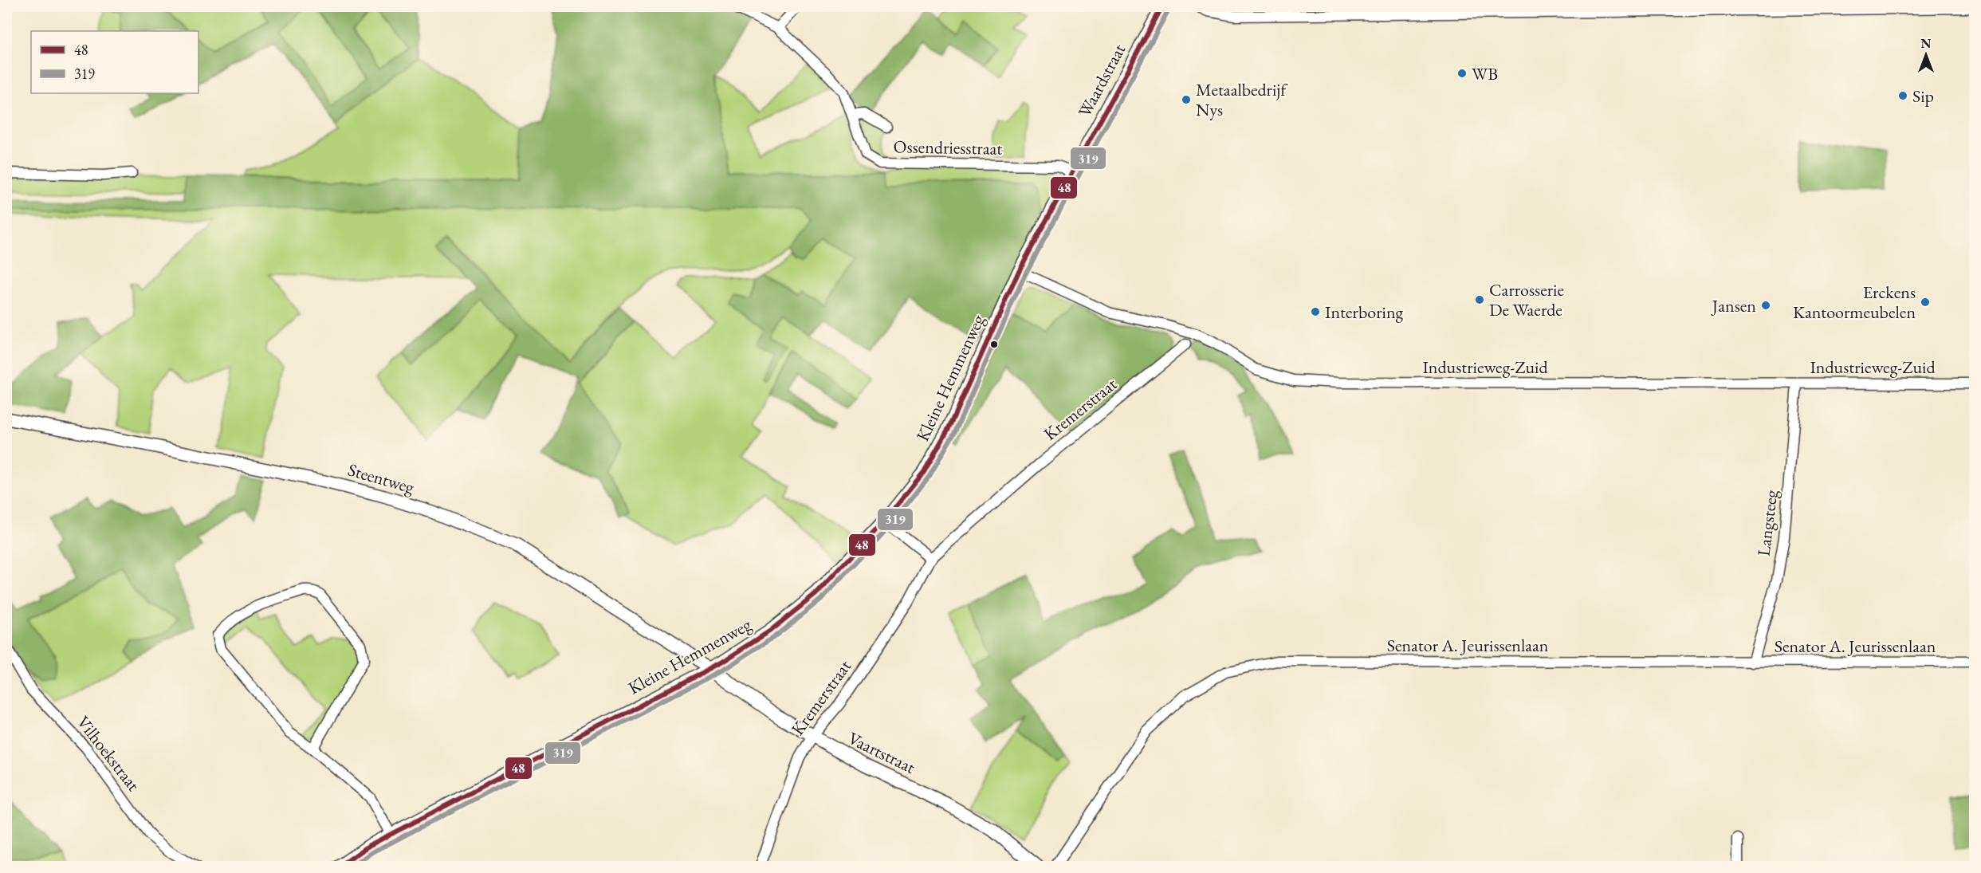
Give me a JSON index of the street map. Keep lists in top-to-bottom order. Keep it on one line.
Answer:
{"streets":{"street":["Waardstraat","Ossendriesstraat","Industrieweg-Zuid","Kleine Hemmenweg","Kremerstraat","Steentweg","Langsteeg","Senator A. Jeurissenlaan","Vaartstraat","Vilhoekstraat"]},"crossings":[["Waardstraat","Ossendriesstraat"],["Waardstraat","Kleine Hemmenweg"],["Ossendriesstraat","Kleine Hemmenweg"],["Industrieweg-Zuid","Kleine Hemmenweg"],["Industrieweg-Zuid","Langsteeg"],["Kleine Hemmenweg","Steentweg"],["Kleine Hemmenweg","Vaartstraat"],["Kremerstraat","Vaartstraat"],["Steentweg","Vaartstraat"],["Langsteeg","Senator A. Jeurissenlaan"]],"places":["WB","Sip","Metaalbedrijf Nys","Carrosserie De Waerde","Erckens Kantoormeubelen","Jansen","Interboring"],"lines":["transit line 48","transit line 319"],"legend":["48","319"],"north":"top"}
